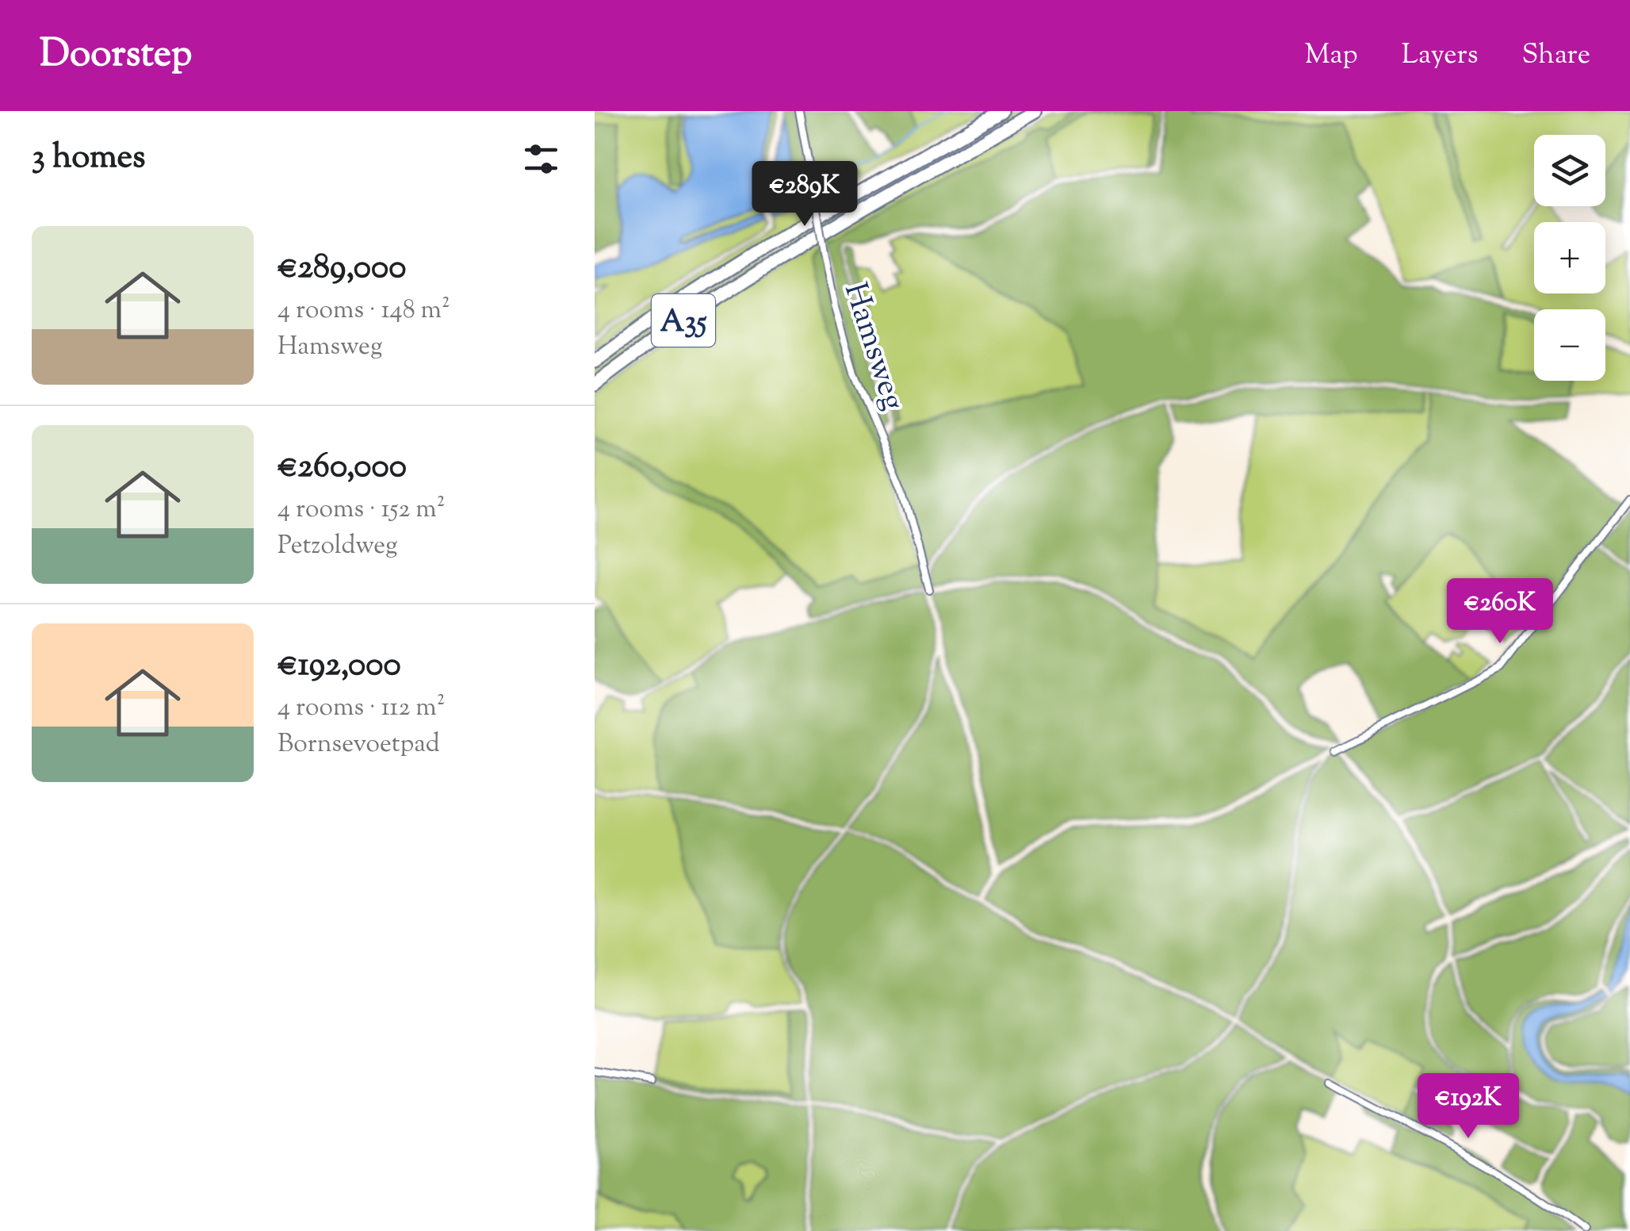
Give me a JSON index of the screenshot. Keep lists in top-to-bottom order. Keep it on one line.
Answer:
{"streets":{"highway":["A35"],"street":["Hamsweg"]},"page":{"header":"Doorstep","nav":["Map","Layers","Share"],"heading":"3 homes","map_buttons":["+","−"],"price":["€289K","€260K","€192K"],"list":[{"name":"€289,000","note":"4 rooms · 148 m² · Hamsweg"},{"name":"€260,000","note":"4 rooms · 152 m² · Petzoldweg"},{"name":"€192,000","note":"4 rooms · 112 m² · Bornsevoetpad"}]}}
